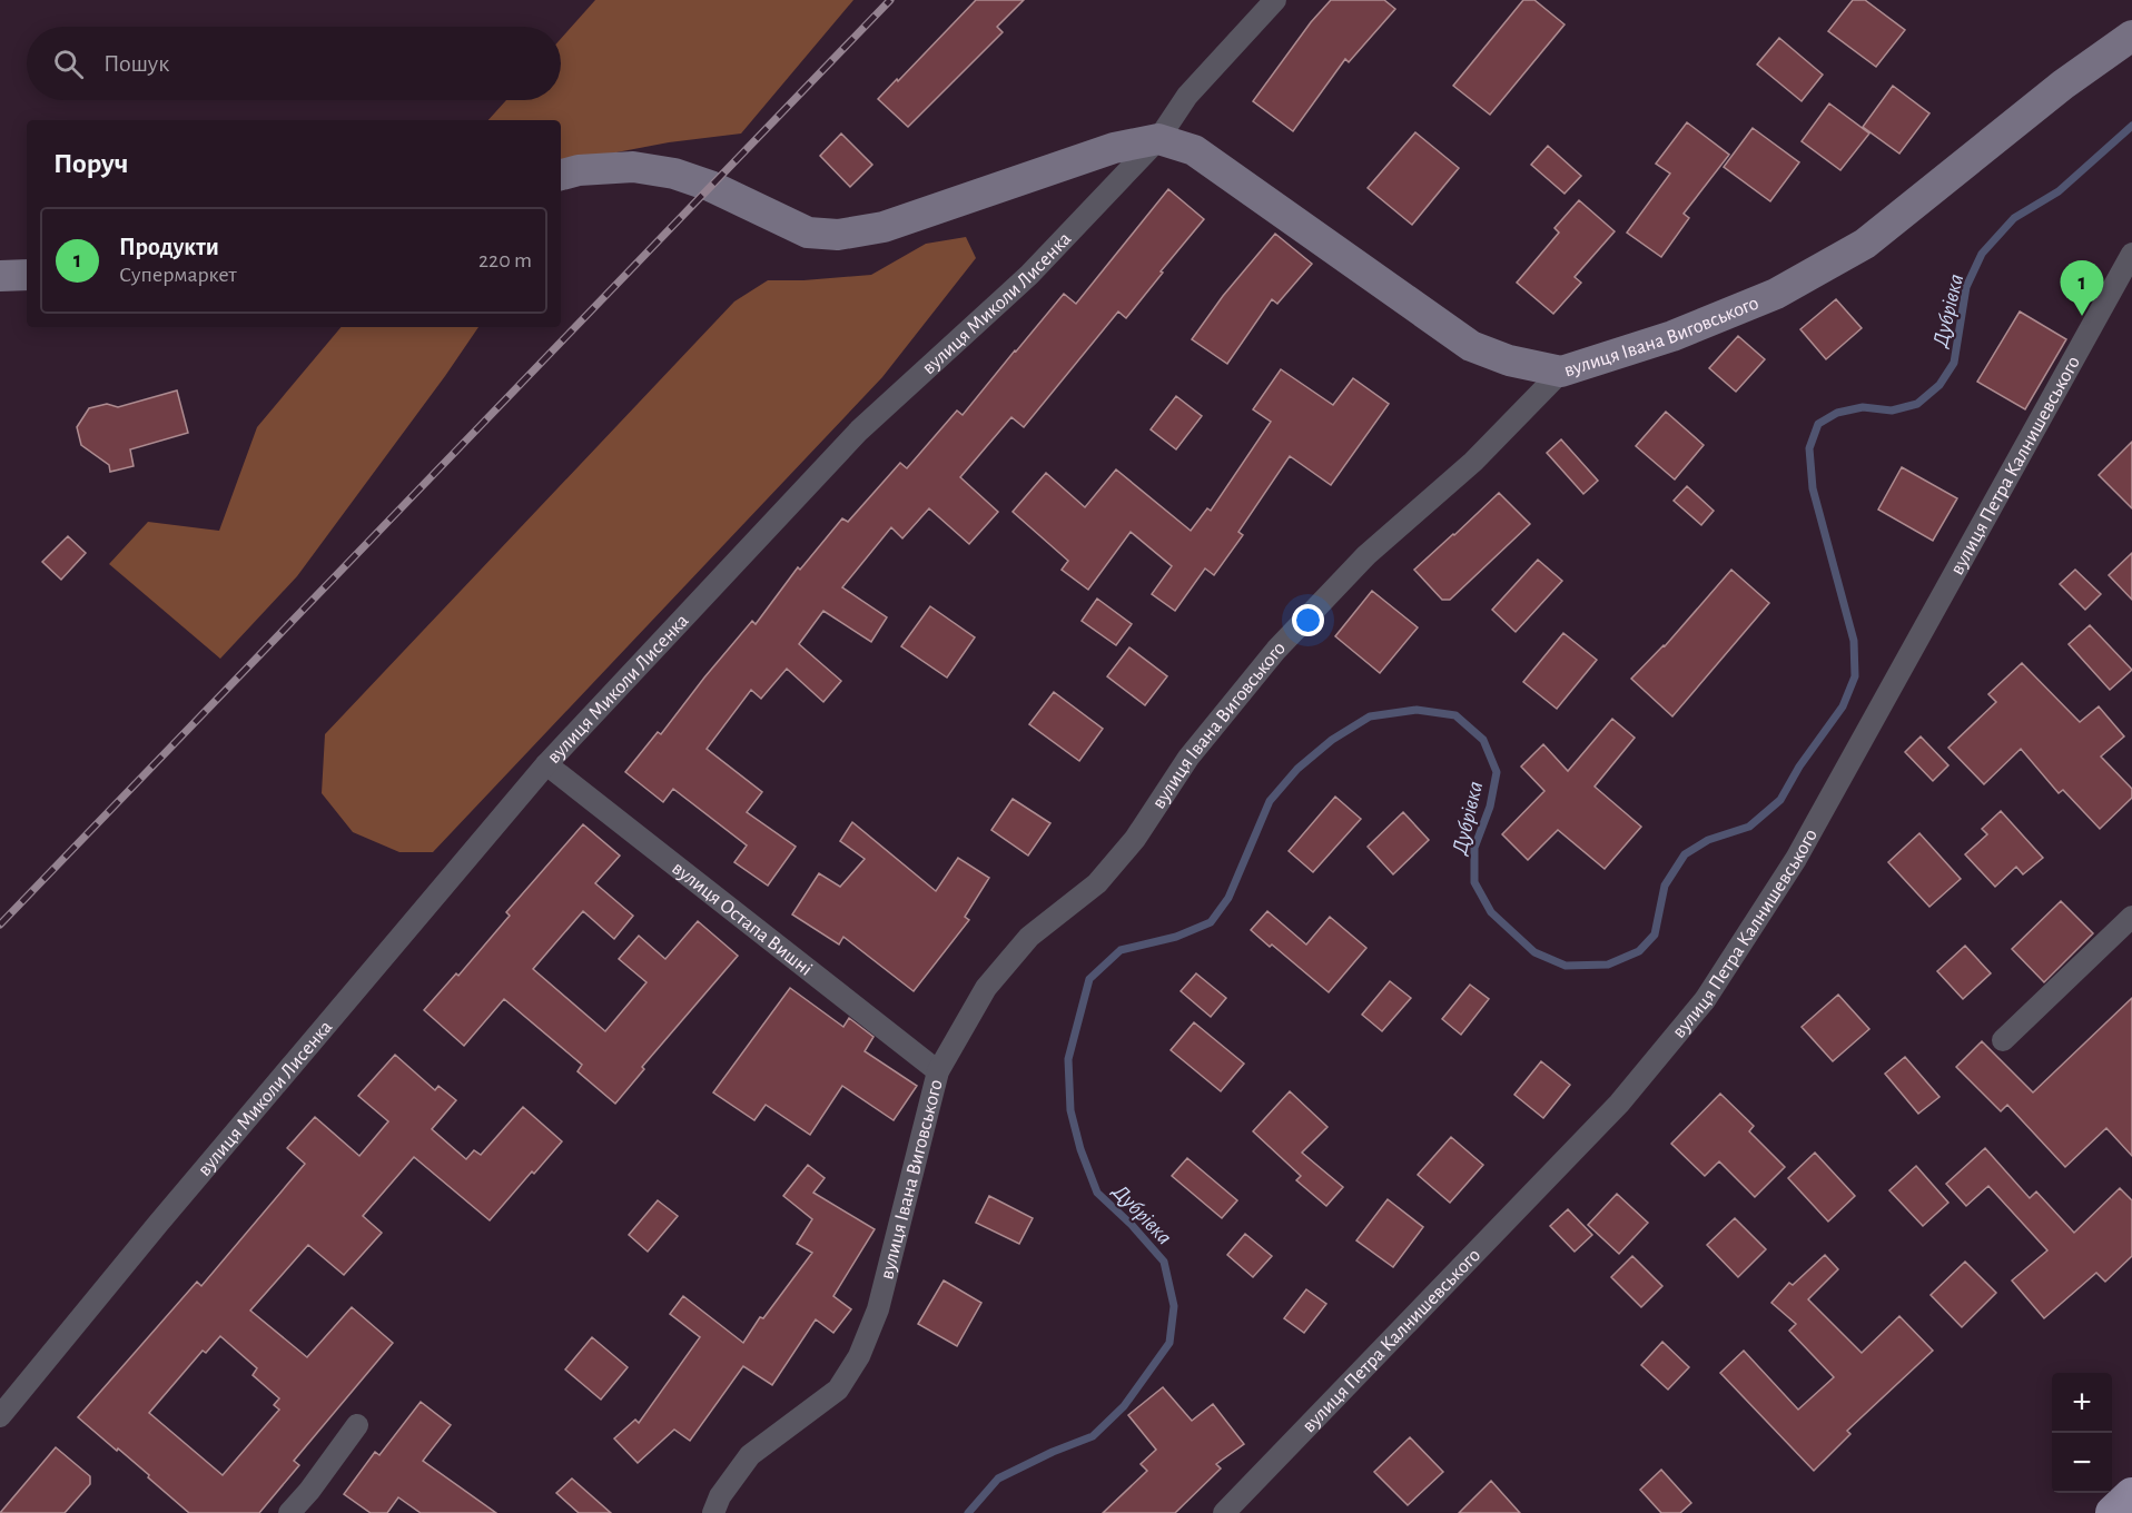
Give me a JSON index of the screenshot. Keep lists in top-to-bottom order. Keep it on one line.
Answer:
{"streets":{"main road":["вулиця Івана Виговського"],"street":["вулиця Миколи Лисенка","вулиця Петра Калнишевського","вулиця Остапа Вишні"]},"crossings":[["вулиця Миколи Лисенка","вулиця Остапа Вишні"],["вулиця Івана Виговського","вулиця Остапа Вишні"]],"water":["Дубрівка"],"page":{"search":"Пошук","heading":"Поруч","list":[{"mark":"1","name":"Продукти","note":"Супермаркет","value":"220 m"}],"pins":"1","map_buttons":["+","−"]}}
